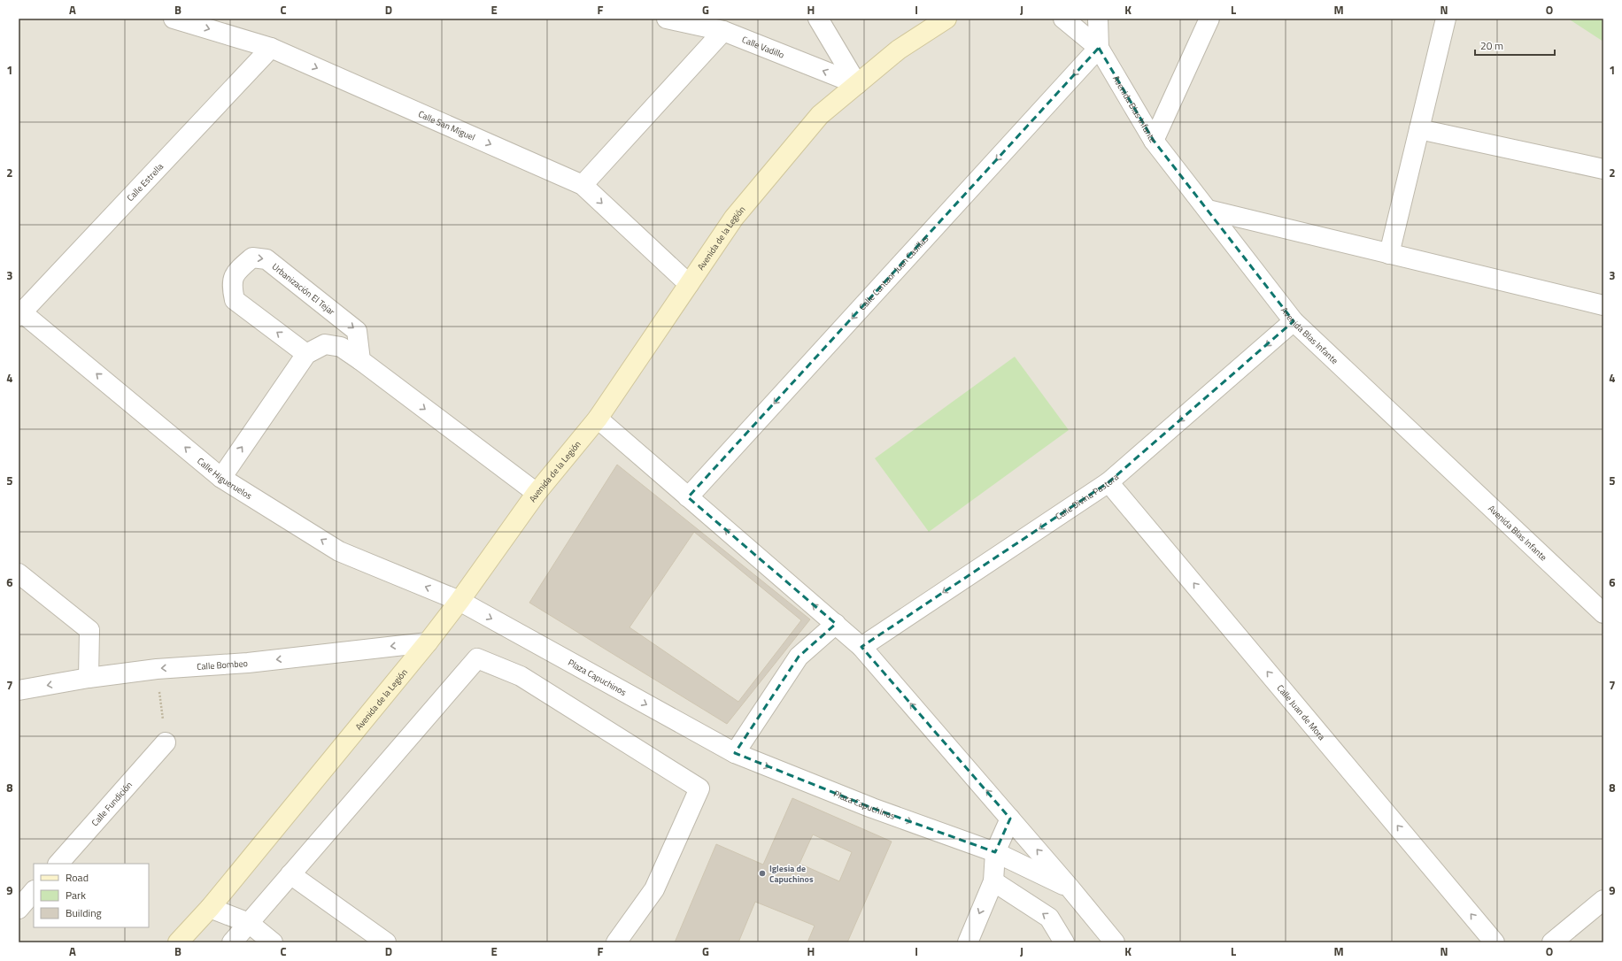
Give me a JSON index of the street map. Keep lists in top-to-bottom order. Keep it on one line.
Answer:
{"streets":{"main road":["Avenida de la Legión"],"street":["Calle Vadillo","Avenida Blas Infante","Calle San Miguel","Calle Estrella","Calle Cantaor Juan Casillas","Urbanización El Tejar","Calle Higueruelos","Calle Divina Pastora","Calle Bombeo","Plaza Capuchinos","Calle Juan de Mora","Calle Fundición"]},"crossings":[["Calle Vadillo","Avenida de la Legión"],["Avenida Blas Infante","Calle Cantaor Juan Casillas"],["Avenida Blas Infante","Calle Divina Pastora"],["Calle San Miguel","Calle Estrella"],["Calle San Miguel","Avenida de la Legión"],["Calle Estrella","Calle Higueruelos"],["Avenida de la Legión","Calle Higueruelos"],["Avenida de la Legión","Calle Bombeo"],["Avenida de la Legión","Plaza Capuchinos"],["Calle Higueruelos","Plaza Capuchinos"],["Calle Divina Pastora","Calle Juan de Mora"]],"one_way":["Calle Vadillo","Calle San Miguel","Calle Cantaor Juan Casillas","Calle Divina Pastora","Calle Bombeo","Calle Juan de Mora"],"places":["Iglesia de Capuchinos"],"legend":["Road","Park","Building"],"scale_bar":"20 m","grid":{"columns":["A","B","C","D","E","F","G","H","I","J","K","L","M","N","O"],"rows":["1","2","3","4","5","6","7","8","9"]}}
